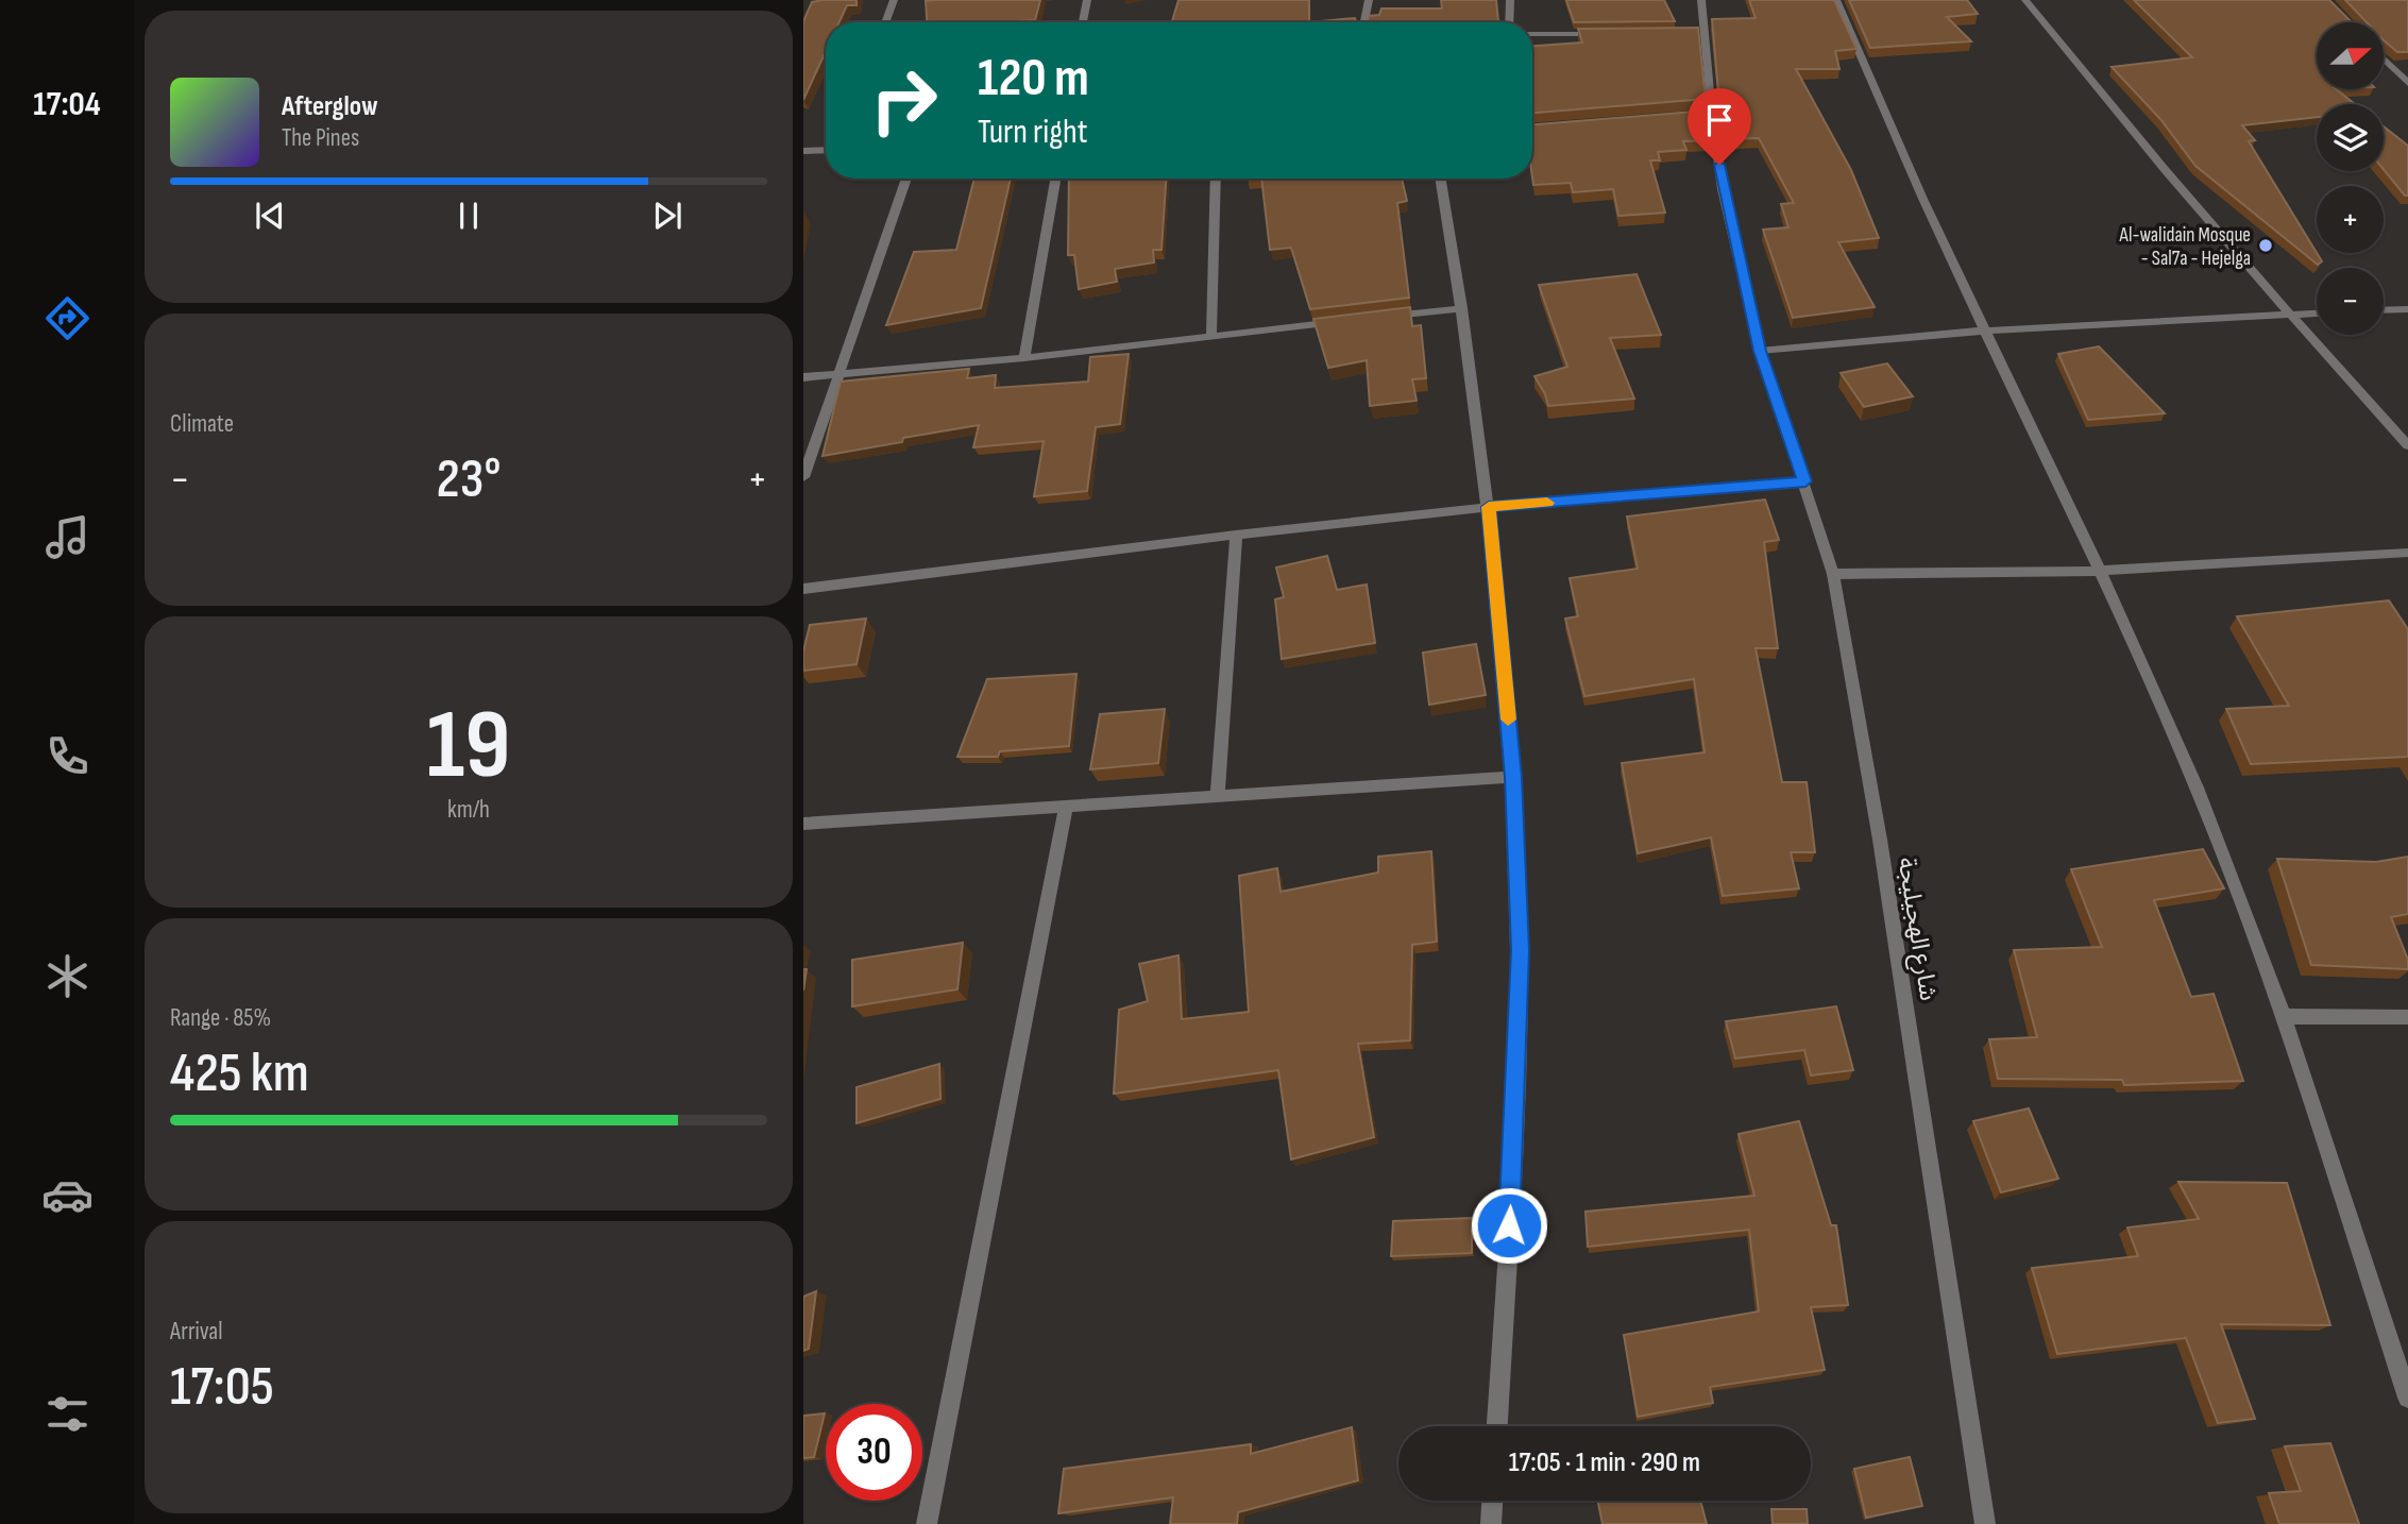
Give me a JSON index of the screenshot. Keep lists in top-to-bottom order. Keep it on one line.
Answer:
{"streets":{"street":["شارع الهجيليجة"]},"places":["Al-walidain Mosque - Sal7a - Hejelga"],"north":"right","page":{"tabs":"17:04","map_buttons":["+","−"],"turn":["120 m","Turn right"],"song":["Afterglow","The Pines"],"tile":["Climate",["19","km/h"],["Range · 85%","425 km"],["Arrival","17:05"]],"heat":["−","23°","+"],"limit":"30","trip":"17:05 · 1 min · 290 m"}}
